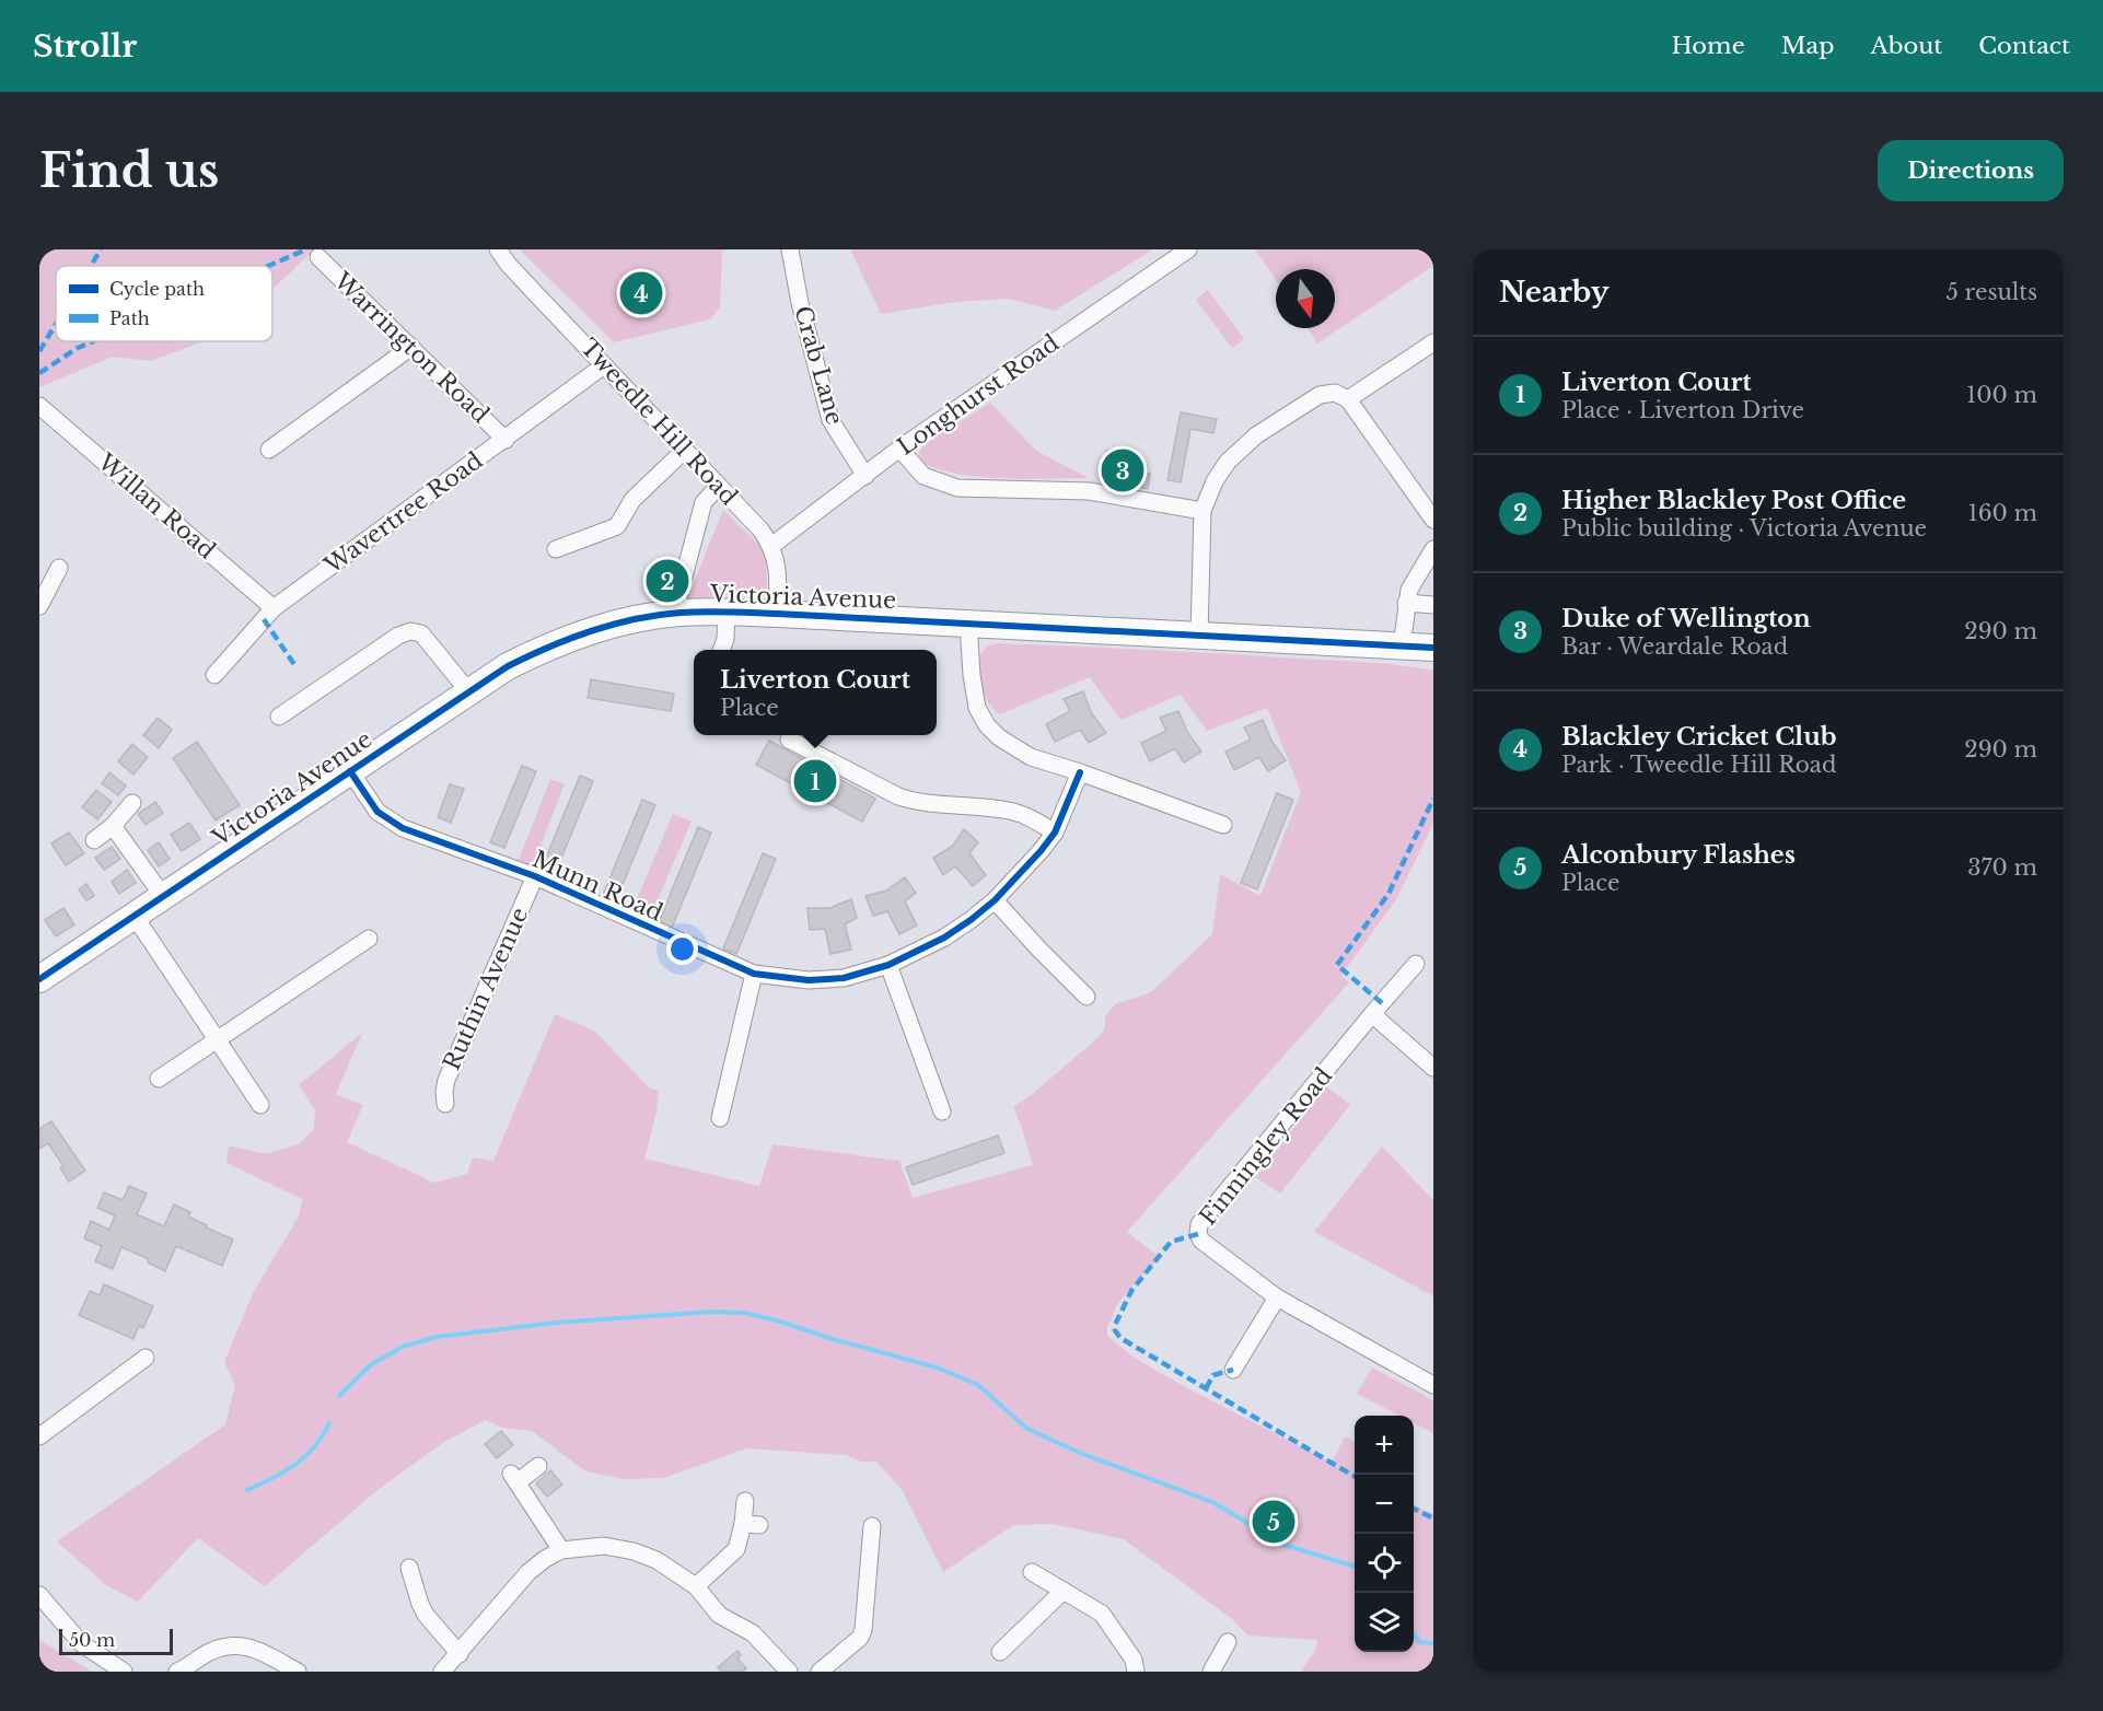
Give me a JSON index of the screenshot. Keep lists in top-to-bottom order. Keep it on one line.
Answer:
{"streets":{"main road":["Victoria Avenue"],"street":["Warrington Road","Crab Lane","Longhurst Road","Tweedle Hill Road","Willan Road","Wavertree Road","Munn Road","Ruthin Avenue","Finningley Road"]},"crossings":[["Warrington Road","Wavertree Road"],["Crab Lane","Longhurst Road"],["Longhurst Road","Tweedle Hill Road"],["Tweedle Hill Road","Wavertree Road"],["Tweedle Hill Road","Victoria Avenue"],["Willan Road","Wavertree Road"],["Victoria Avenue","Munn Road"],["Munn Road","Ruthin Avenue"]],"legend":["Cycle path","Path"],"scale_bar":"50 m","north":"bottom","page":{"header":"Strollr","nav":["Home","Map","About","Contact"],"buttons":"Directions","title":"Find us","heading":["Nearby","5 results"],"pins":["4","3","2","1","5"],"list":[{"mark":"1","name":"Liverton Court","note":"Place · Liverton Drive","value":"100 m"},{"mark":"2","name":"Higher Blackley Post Office","note":"Public building · Victoria Avenue","value":"160 m"},{"mark":"3","name":"Duke of Wellington","note":"Bar · Weardale Road","value":"290 m"},{"mark":"4","name":"Blackley Cricket Club","note":"Park · Tweedle Hill Road","value":"290 m"},{"mark":"5","name":"Alconbury Flashes","note":"Place","value":"370 m"}],"popup":["Liverton Court","Place"],"map_buttons":["+","−"],"scale":"50 m"}}
